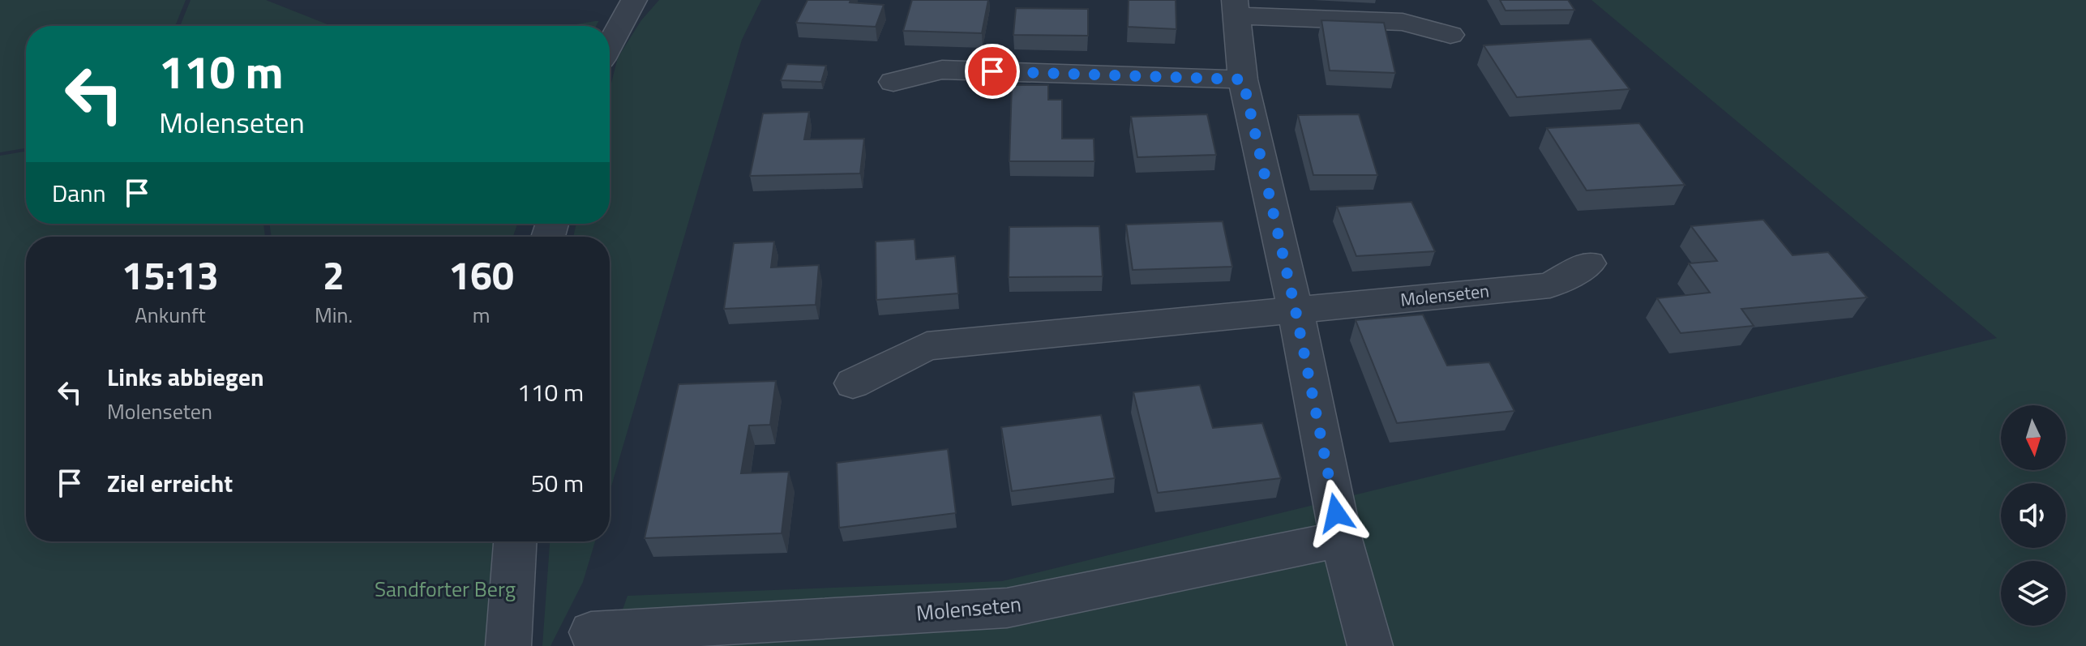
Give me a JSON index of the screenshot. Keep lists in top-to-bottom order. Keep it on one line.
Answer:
{"streets":{"street":["Molenseten"]},"parks":["Sandforter Berg"],"north":"bottom","page":{"turn":["110 m","Molenseten"],"then":"Dann","eta":["15:13","Ankunft","2","Min.","160","m"],"list":[{"name":"Links abbiegen","note":"Molenseten","value":"110 m"},{"name":"Ziel erreicht","value":"50 m"}]}}
